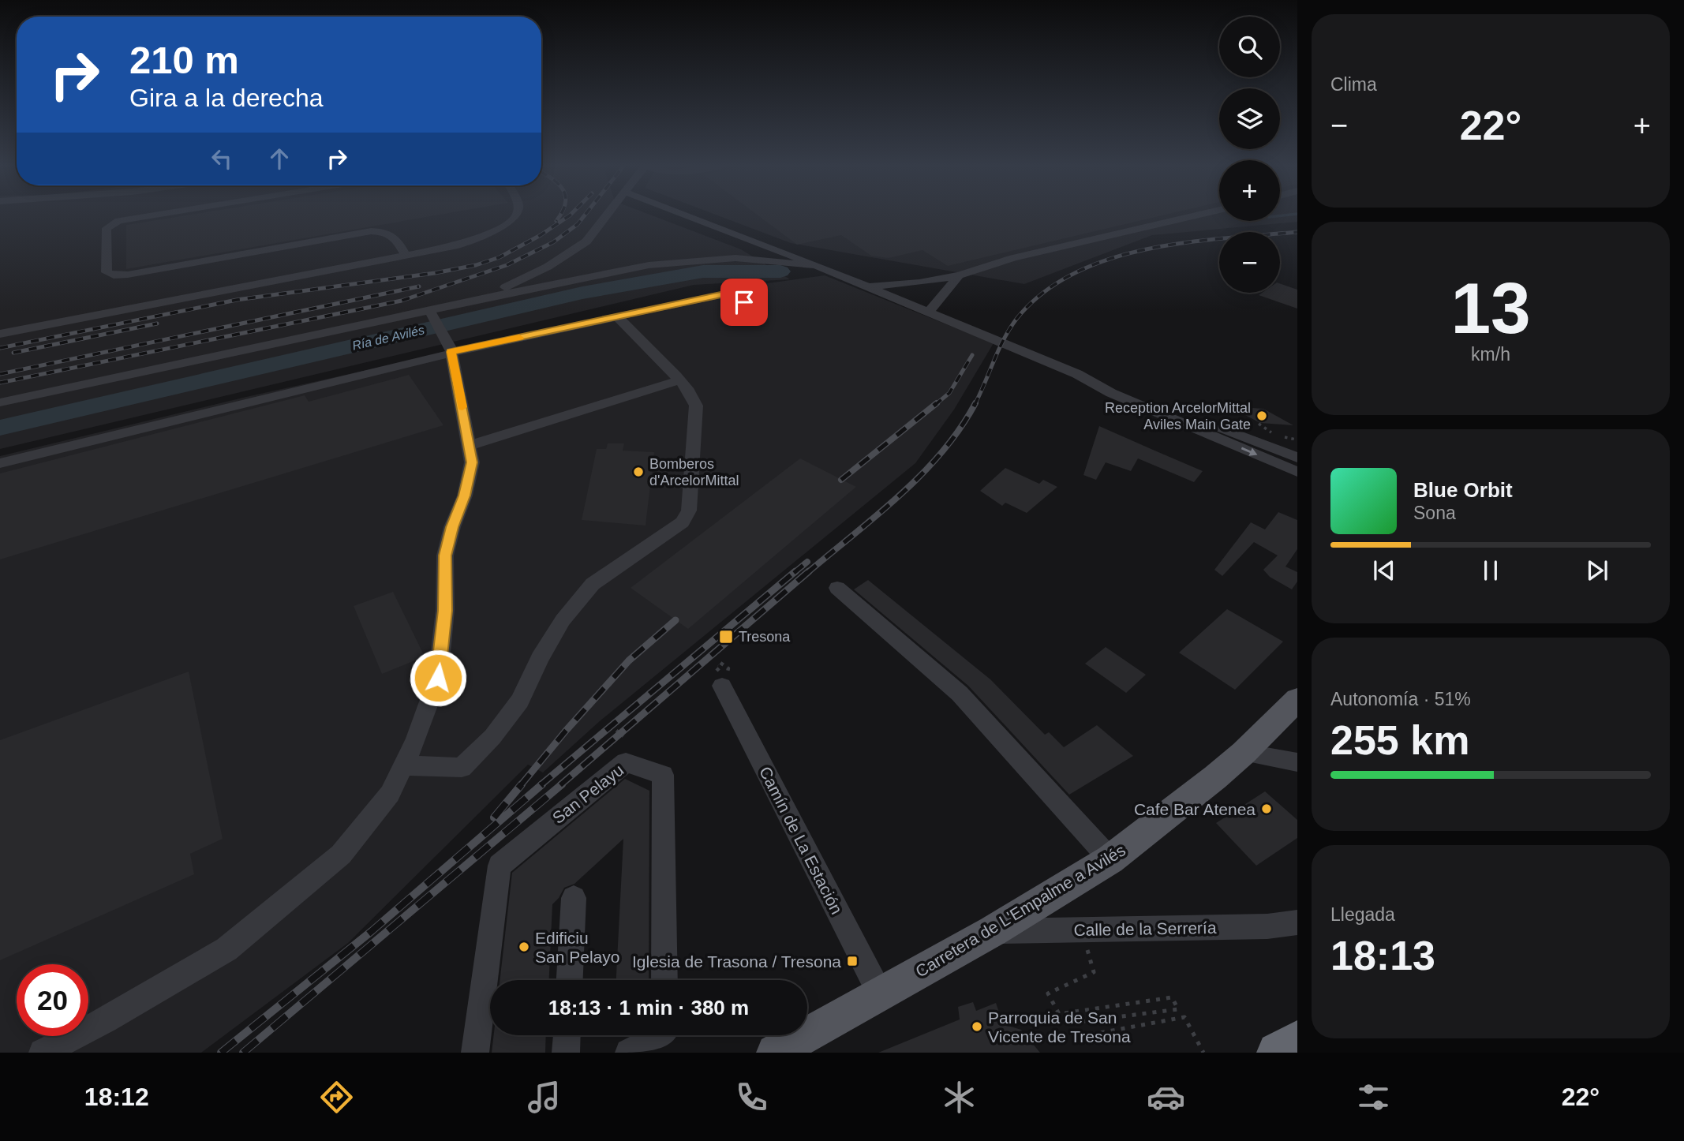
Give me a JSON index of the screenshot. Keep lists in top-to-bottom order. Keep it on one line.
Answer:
{"streets":{"main road":["Carretera de L'Empalme a Avilés"],"street":["San Pelayu","Camín de La Estación","Calle de la Serrería"]},"crossings":[["Camín de La Estación","Carretera de L'Empalme a Avilés"],["Carretera de L'Empalme a Avilés","Calle de la Serrería"]],"water":["Ría de Avilés"],"places":{"other":["Reception ArcelorMittal Aviles Main Gate","Bomberos d'ArcelorMittal","Cafe Bar Atenea","Edificiu San Pelayo","Parroquia de San Vicente de Tresona"],"transit":["Tresona","Iglesia de Trasona / Tresona"]},"page":{"tile":["Clima",["13","km/h"],["Autonomía · 51%","255 km"],["Llegada","18:13"]],"map_buttons":["+","−"],"turn":["210 m","Gira a la derecha"],"heat":["−","22°","+"],"song":["Blue Orbit","Sona"],"limit":"20","trip":"18:13 · 1 min · 380 m","tabs":["18:12","22°"]}}
